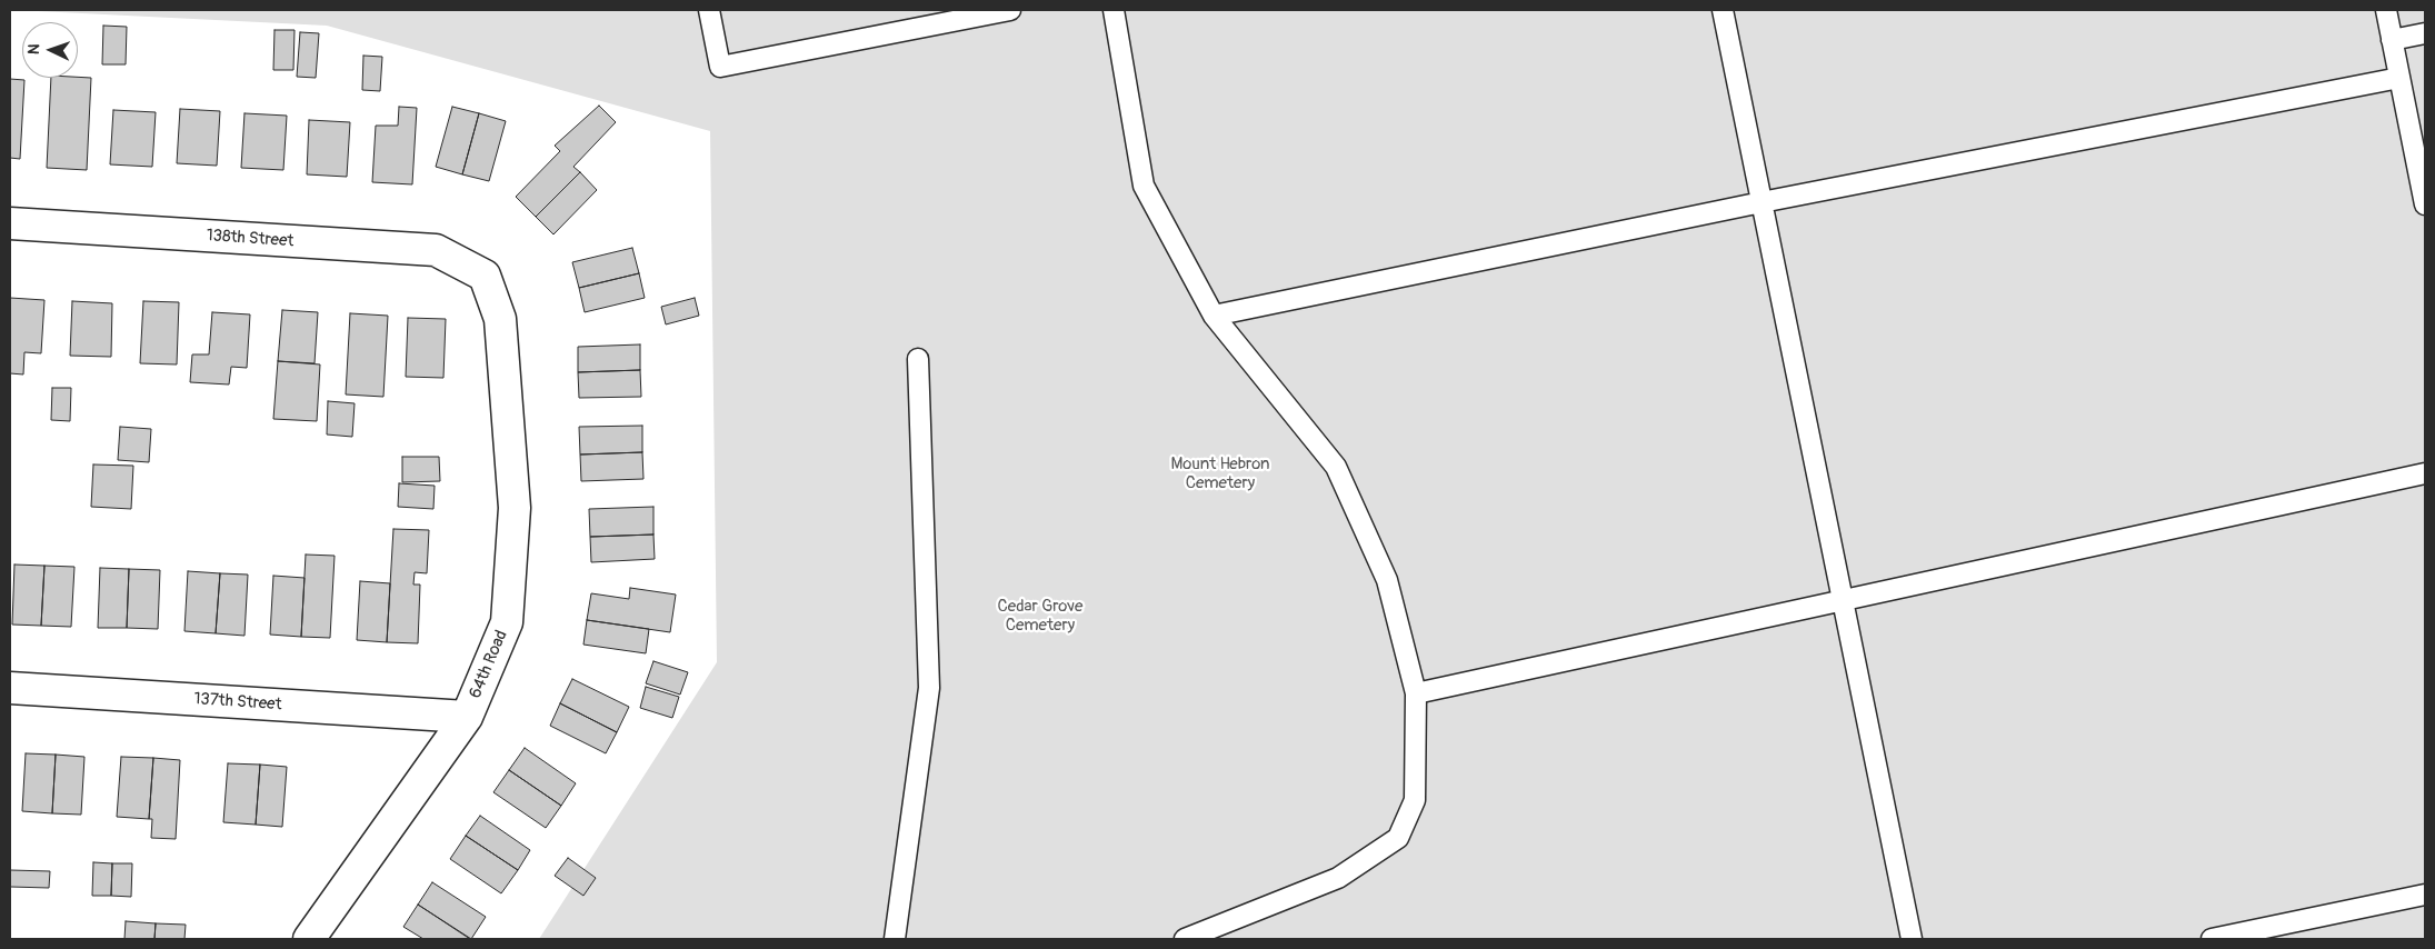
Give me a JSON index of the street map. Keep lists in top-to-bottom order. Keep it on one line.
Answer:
{"streets":{"street":["138th Street","64th Road","137th Street"]},"crossings":[["138th Street","64th Road"],["64th Road","137th Street"]],"parks":["Mount Hebron Cemetery","Cedar Grove Cemetery"],"north":"left"}
